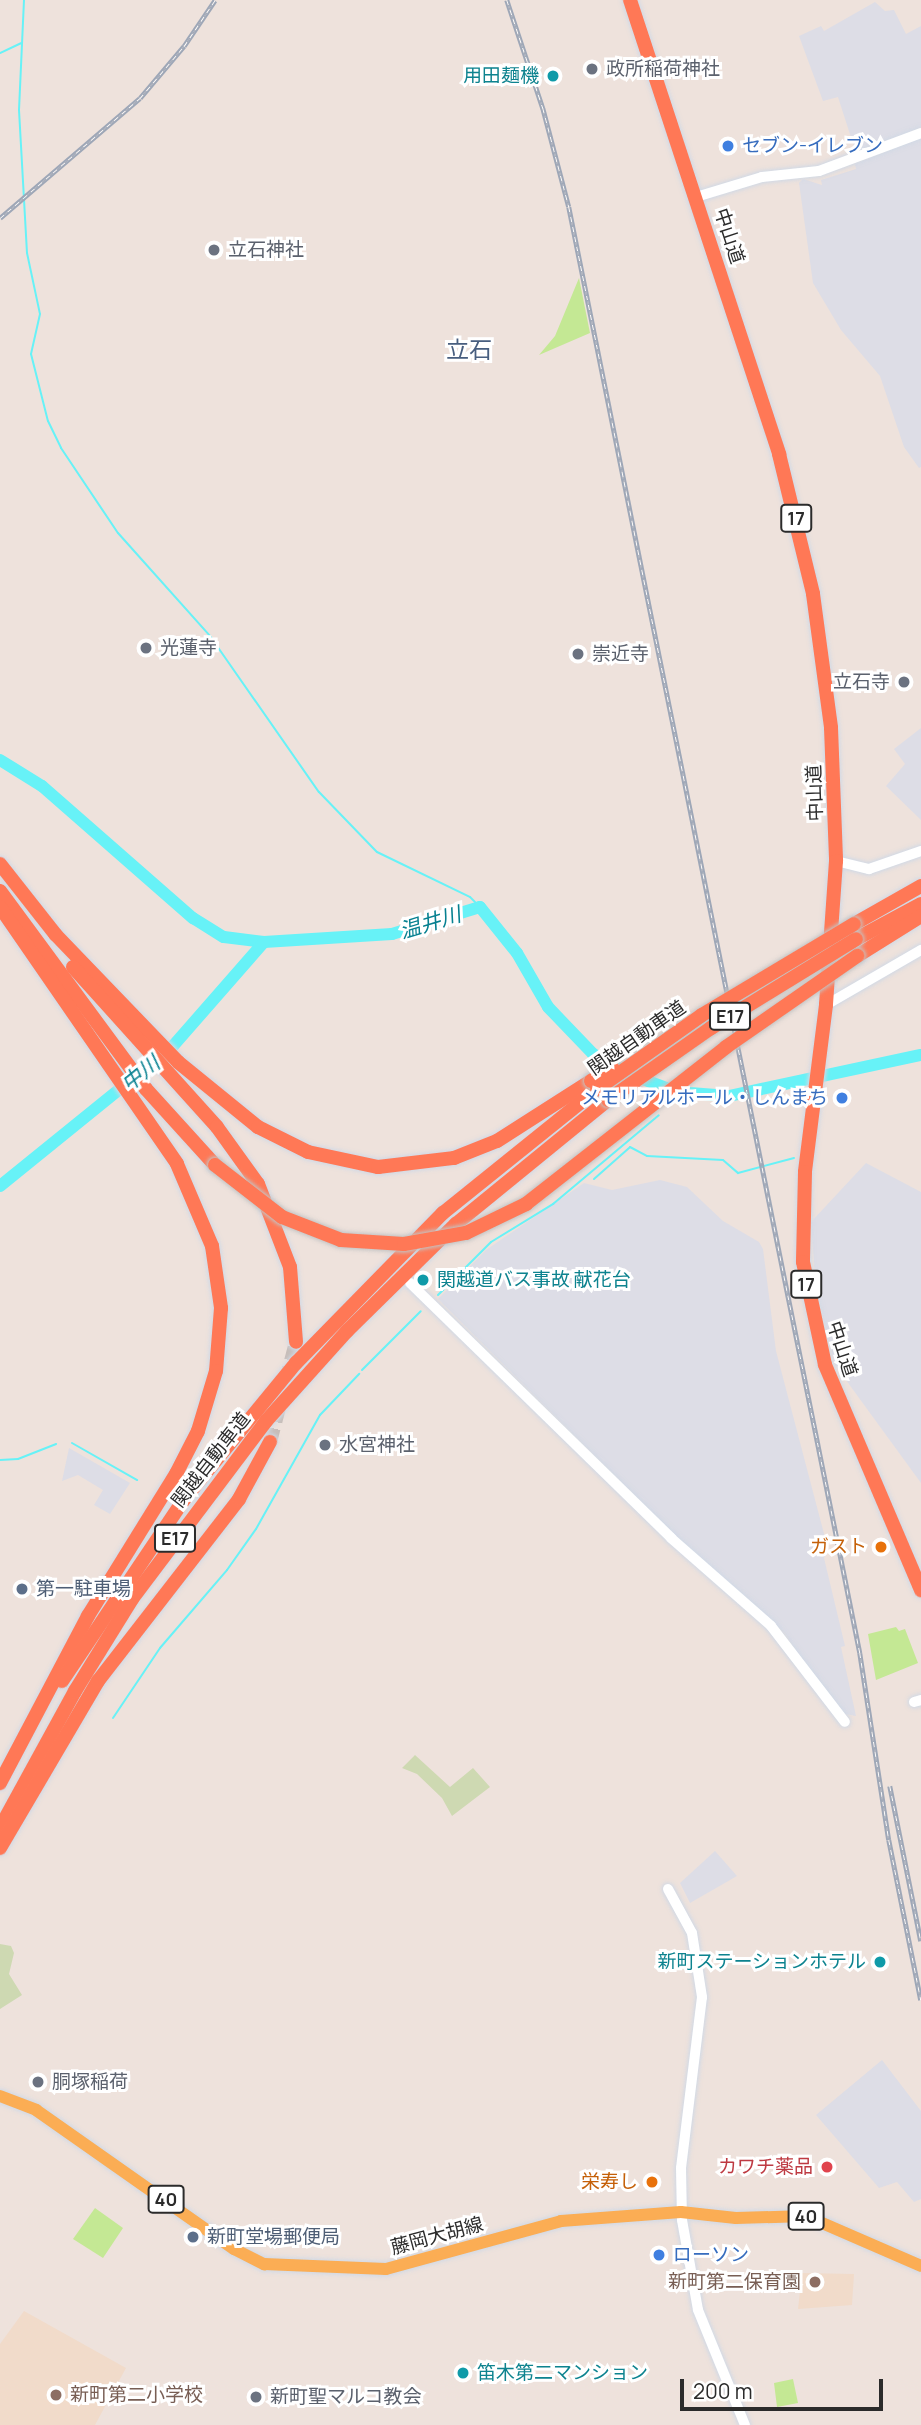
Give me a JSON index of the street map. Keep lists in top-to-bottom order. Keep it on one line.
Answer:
{"streets":{"highway":["中山道","17","E17","関越自動車道"],"main road":["40","藤岡大胡線"]},"districts":["立石"],"water":["温井川","中川"],"places":["政所稲荷神社","用田麺機","セブン-イレブン","立石神社","光蓮寺","崇近寺","立石寺","メモリアルホール・しんまち","関越道バス事故 献花台","水宮神社","ガスト","第一駐車場","新町ステーションホテル","胴塚稲荷","カワチ薬品","栄寿し","新町堂場郵便局","ローソン","新町第二保育園","笛木第二マンション","新町第二小学校","新町聖マルコ教会"],"scale_bar":"200 m"}
